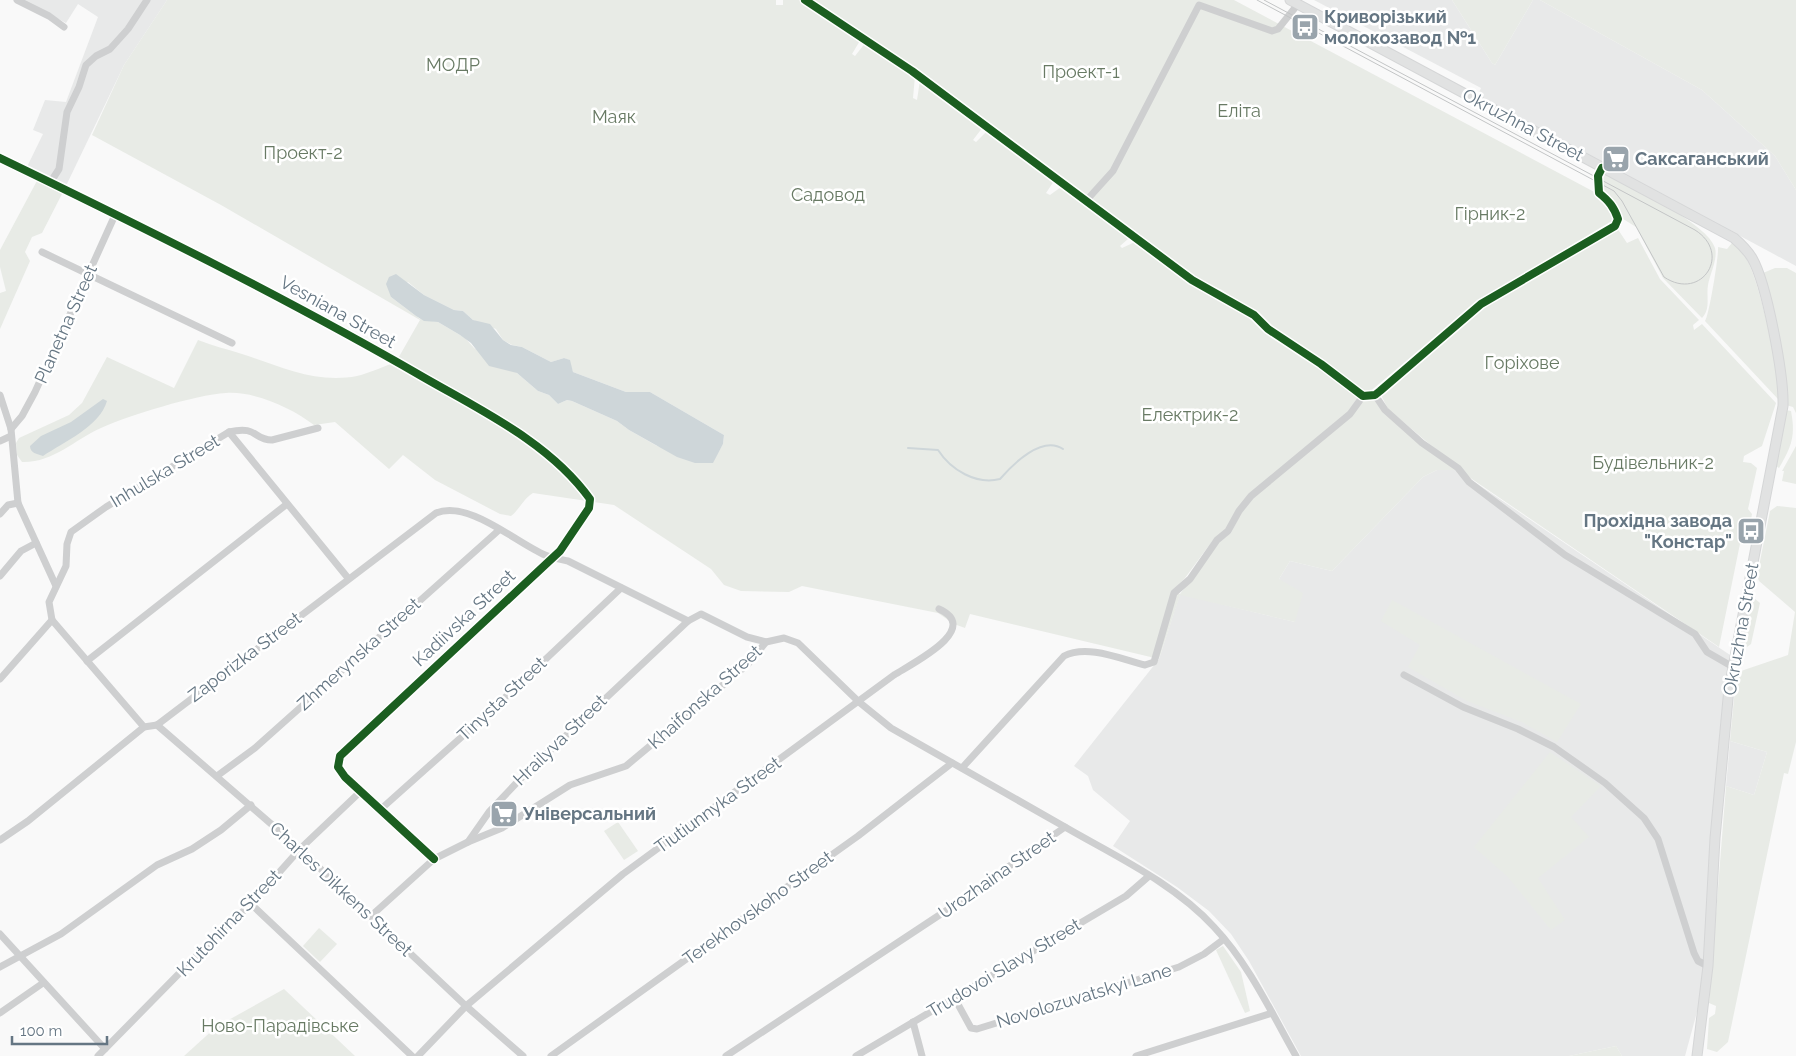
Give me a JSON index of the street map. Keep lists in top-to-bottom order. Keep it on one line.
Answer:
{"streets":{"main road":["Okruzhna Street"],"street":["Vesniana Street","Planetna Street","Inhulska Street","Kadiivska Street","Zhmerynska Street","Zaporizka Street","Khaifonska Street","Tinysta Street","Hrailyva Street","Tiutiunnyka Street","Urozhaina Street","Charles Dikkens Street","Terekhovskoho Street","Krutohirna Street","Trudovoi Slavy Street","Novolozuvatskyi Lane"]},"crossings":[["Vesniana Street","Planetna Street"],["Vesniana Street","Kadiivska Street"],["Kadiivska Street","Krutohirna Street"],["Zhmerynska Street","Zaporizka Street"],["Zhmerynska Street","Charles Dikkens Street"],["Zaporizka Street","Charles Dikkens Street"],["Khaifonska Street","Hrailyva Street"],["Khaifonska Street","Tiutiunnyka Street"],["Khaifonska Street","Terekhovskoho Street"],["Hrailyva Street","Charles Dikkens Street"],["Tiutiunnyka Street","Charles Dikkens Street"],["Urozhaina Street","Trudovoi Slavy Street"],["Urozhaina Street","Novolozuvatskyi Lane"],["Charles Dikkens Street","Krutohirna Street"],["Trudovoi Slavy Street","Novolozuvatskyi Lane"]],"parks":["МОДР","Проект-1","Еліта","Маяк","Проект-2","Садовод","Гірник-2","Горіхове","Електрик-2","Будівельник-2","Ново-Парадівське"],"places":{"bus stop":["Криворізький молокозавод №1","Прохідна завода \"Констар\""],"supermarket":["Саксаганський","Універсальний"]},"scale_bar":"100 m"}
